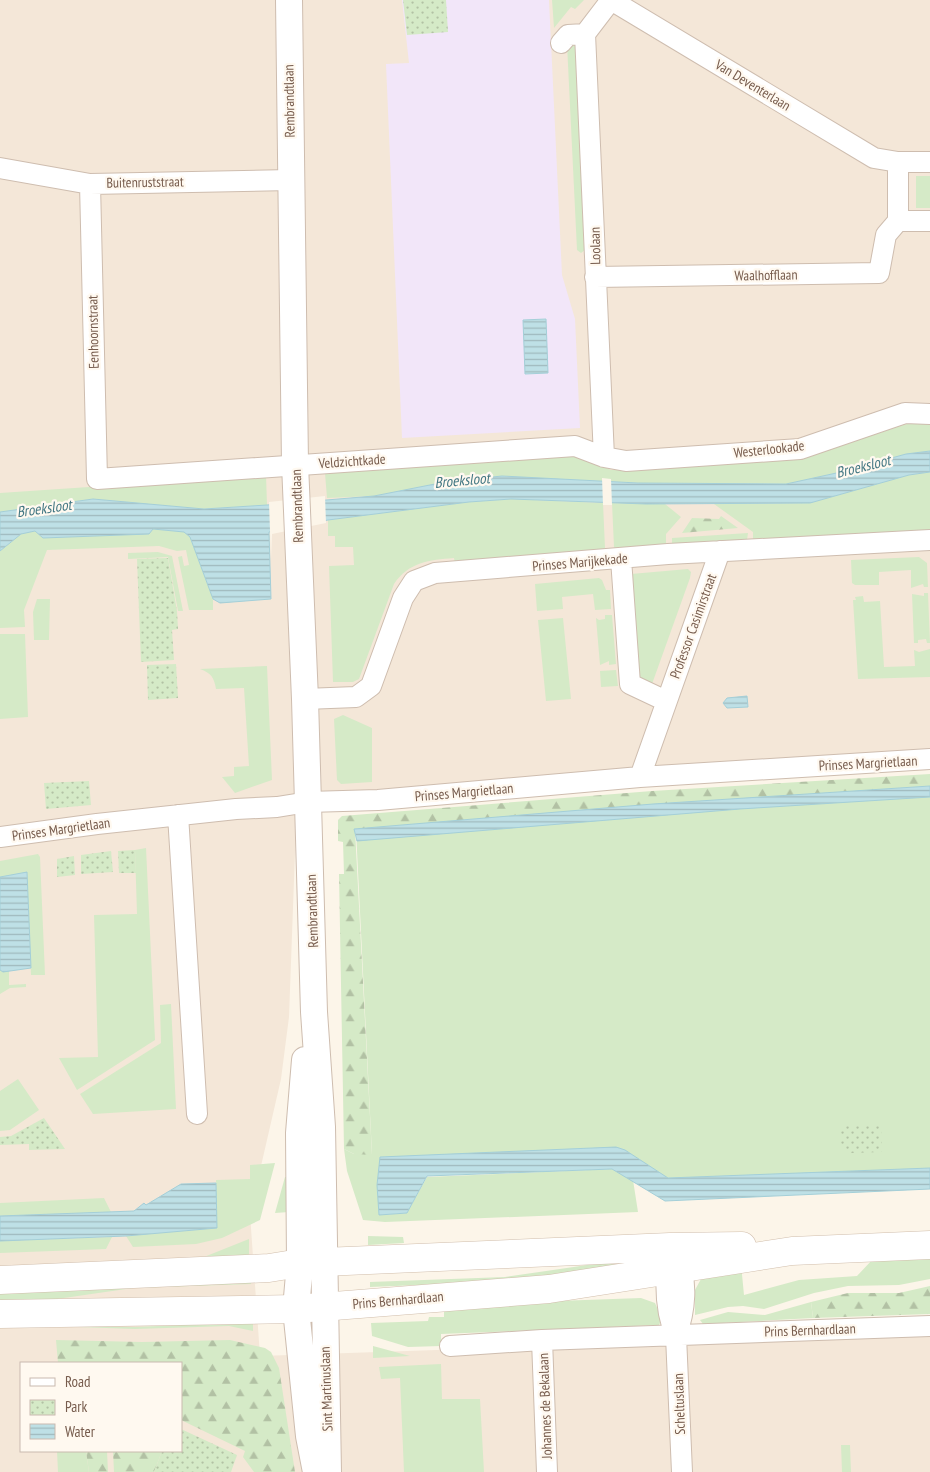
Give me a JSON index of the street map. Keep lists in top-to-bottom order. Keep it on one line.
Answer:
{"streets":{"main road":["Prins Bernhardlaan"],"street":["Van Deventerlaan","Rembrandtlaan","Buitenruststraat","Loolaan","Waalhofflaan","Eenhoornstraat","Westerlookade","Veldzichtkade","Prinses Marijkekade","Professor Casimirstraat","Prinses Margrietlaan","Sint Martinuslaan","Scheltuslaan","Johannes de Bekalaan"]},"crossings":[["Rembrandtlaan","Buitenruststraat"],["Rembrandtlaan","Veldzichtkade"],["Rembrandtlaan","Prinses Marijkekade"],["Rembrandtlaan","Prinses Margrietlaan"],["Rembrandtlaan","Prins Bernhardlaan"],["Rembrandtlaan","Sint Martinuslaan"],["Buitenruststraat","Eenhoornstraat"],["Loolaan","Waalhofflaan"],["Loolaan","Westerlookade"],["Loolaan","Veldzichtkade"],["Eenhoornstraat","Veldzichtkade"],["Westerlookade","Veldzichtkade"],["Prinses Marijkekade","Professor Casimirstraat"],["Professor Casimirstraat","Prinses Margrietlaan"],["Prins Bernhardlaan","Sint Martinuslaan"],["Prins Bernhardlaan","Scheltuslaan"],["Prins Bernhardlaan","Johannes de Bekalaan"]],"water":["Broeksloot"],"legend":["Road","Park","Water"]}
